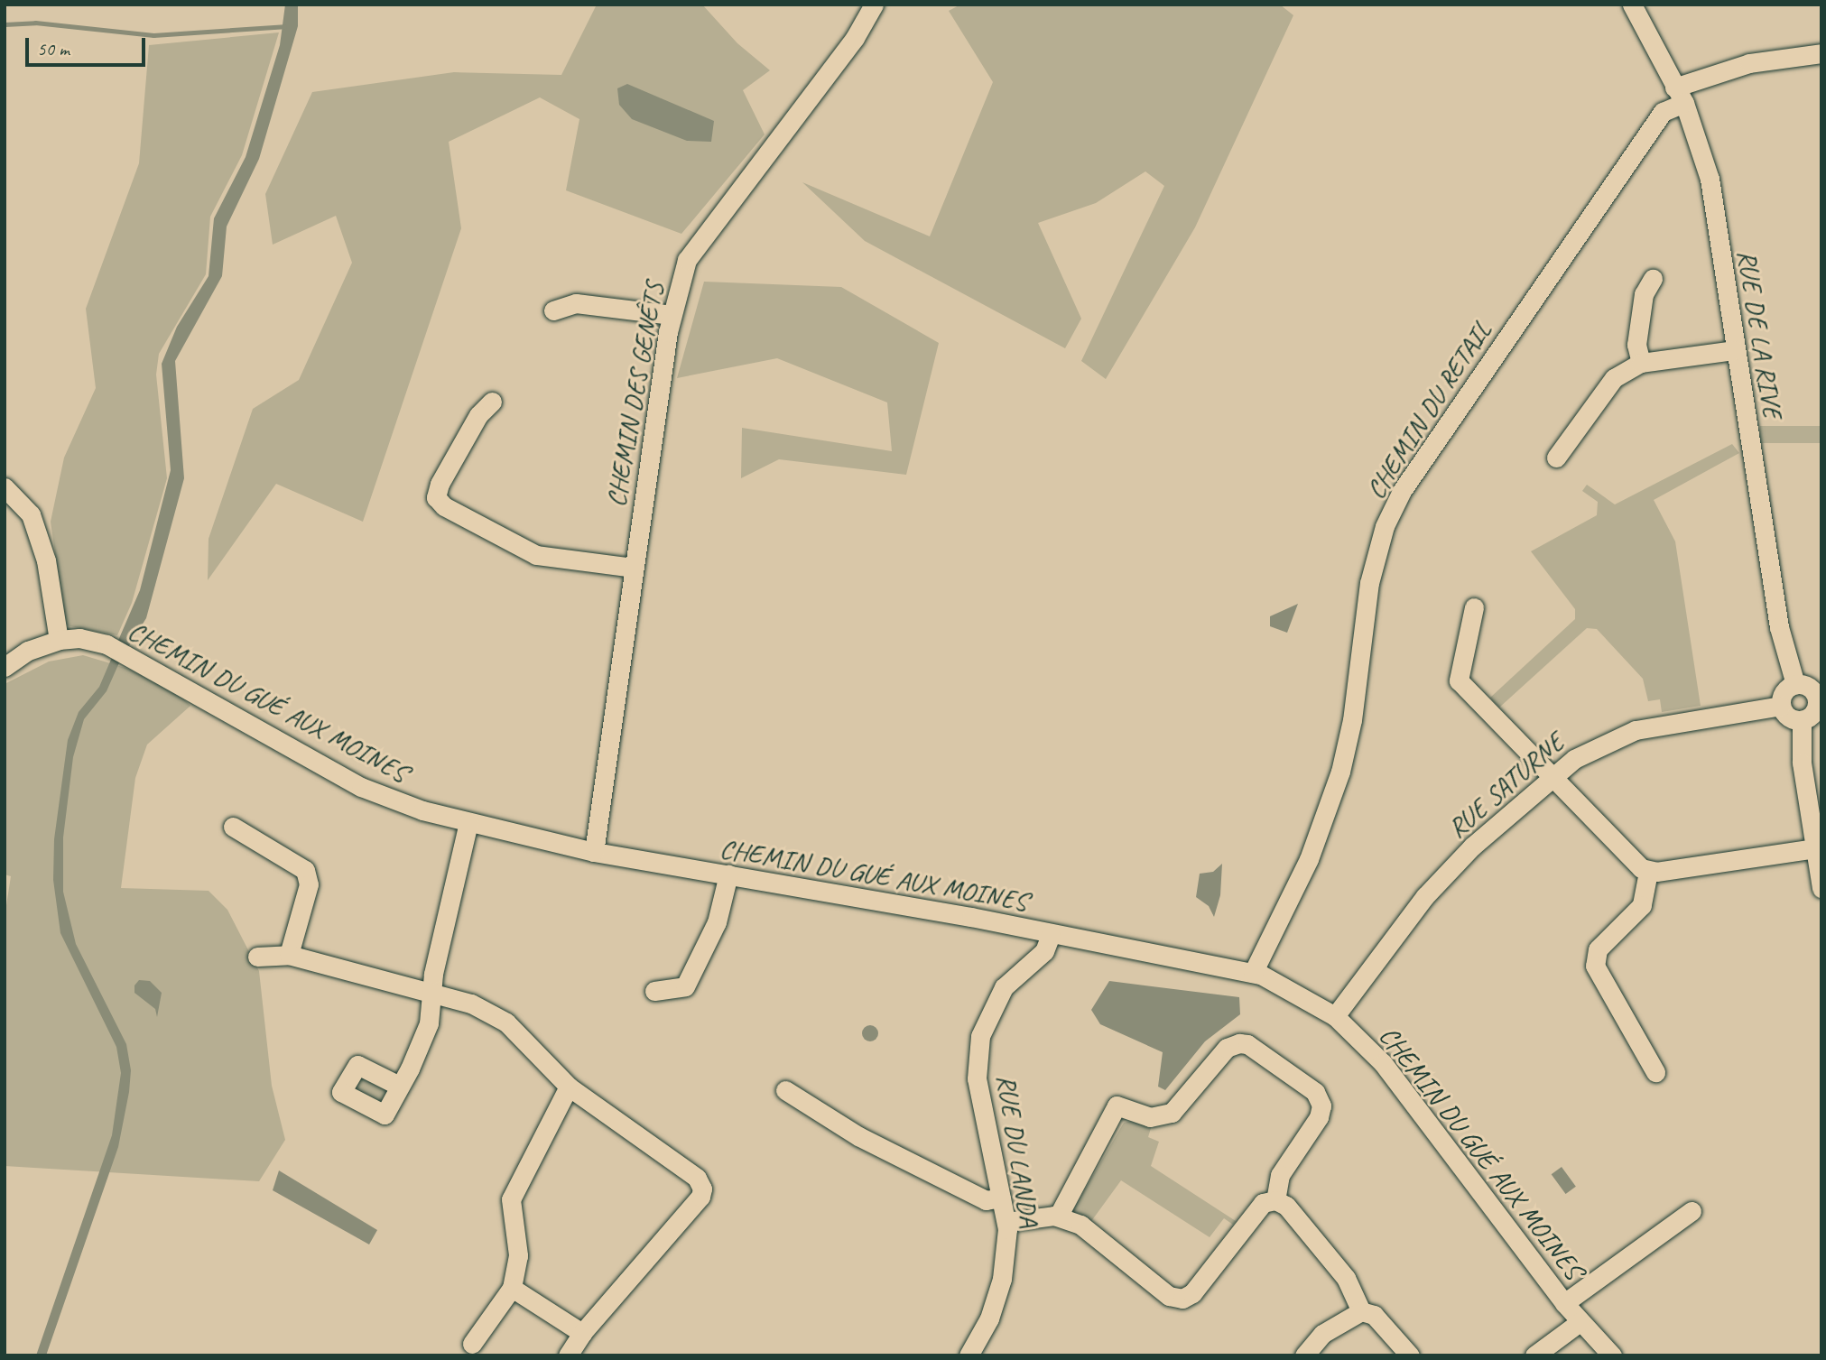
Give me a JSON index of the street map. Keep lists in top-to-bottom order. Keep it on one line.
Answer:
{"streets":{"street":["RUE DE LA RIVE","CHEMIN DES GENÊTS","CHEMIN DU RETAIL","CHEMIN DU GUÉ AUX MOINES","RUE SATURNE","RUE DU LANDA"]},"crossings":[["RUE DE LA RIVE","CHEMIN DU RETAIL"],["RUE DE LA RIVE","RUE SATURNE"],["CHEMIN DES GENÊTS","CHEMIN DU GUÉ AUX MOINES"],["CHEMIN DU RETAIL","CHEMIN DU GUÉ AUX MOINES"],["CHEMIN DU GUÉ AUX MOINES","RUE SATURNE"],["CHEMIN DU GUÉ AUX MOINES","RUE DU LANDA"]],"scale_bar":"50 m"}
